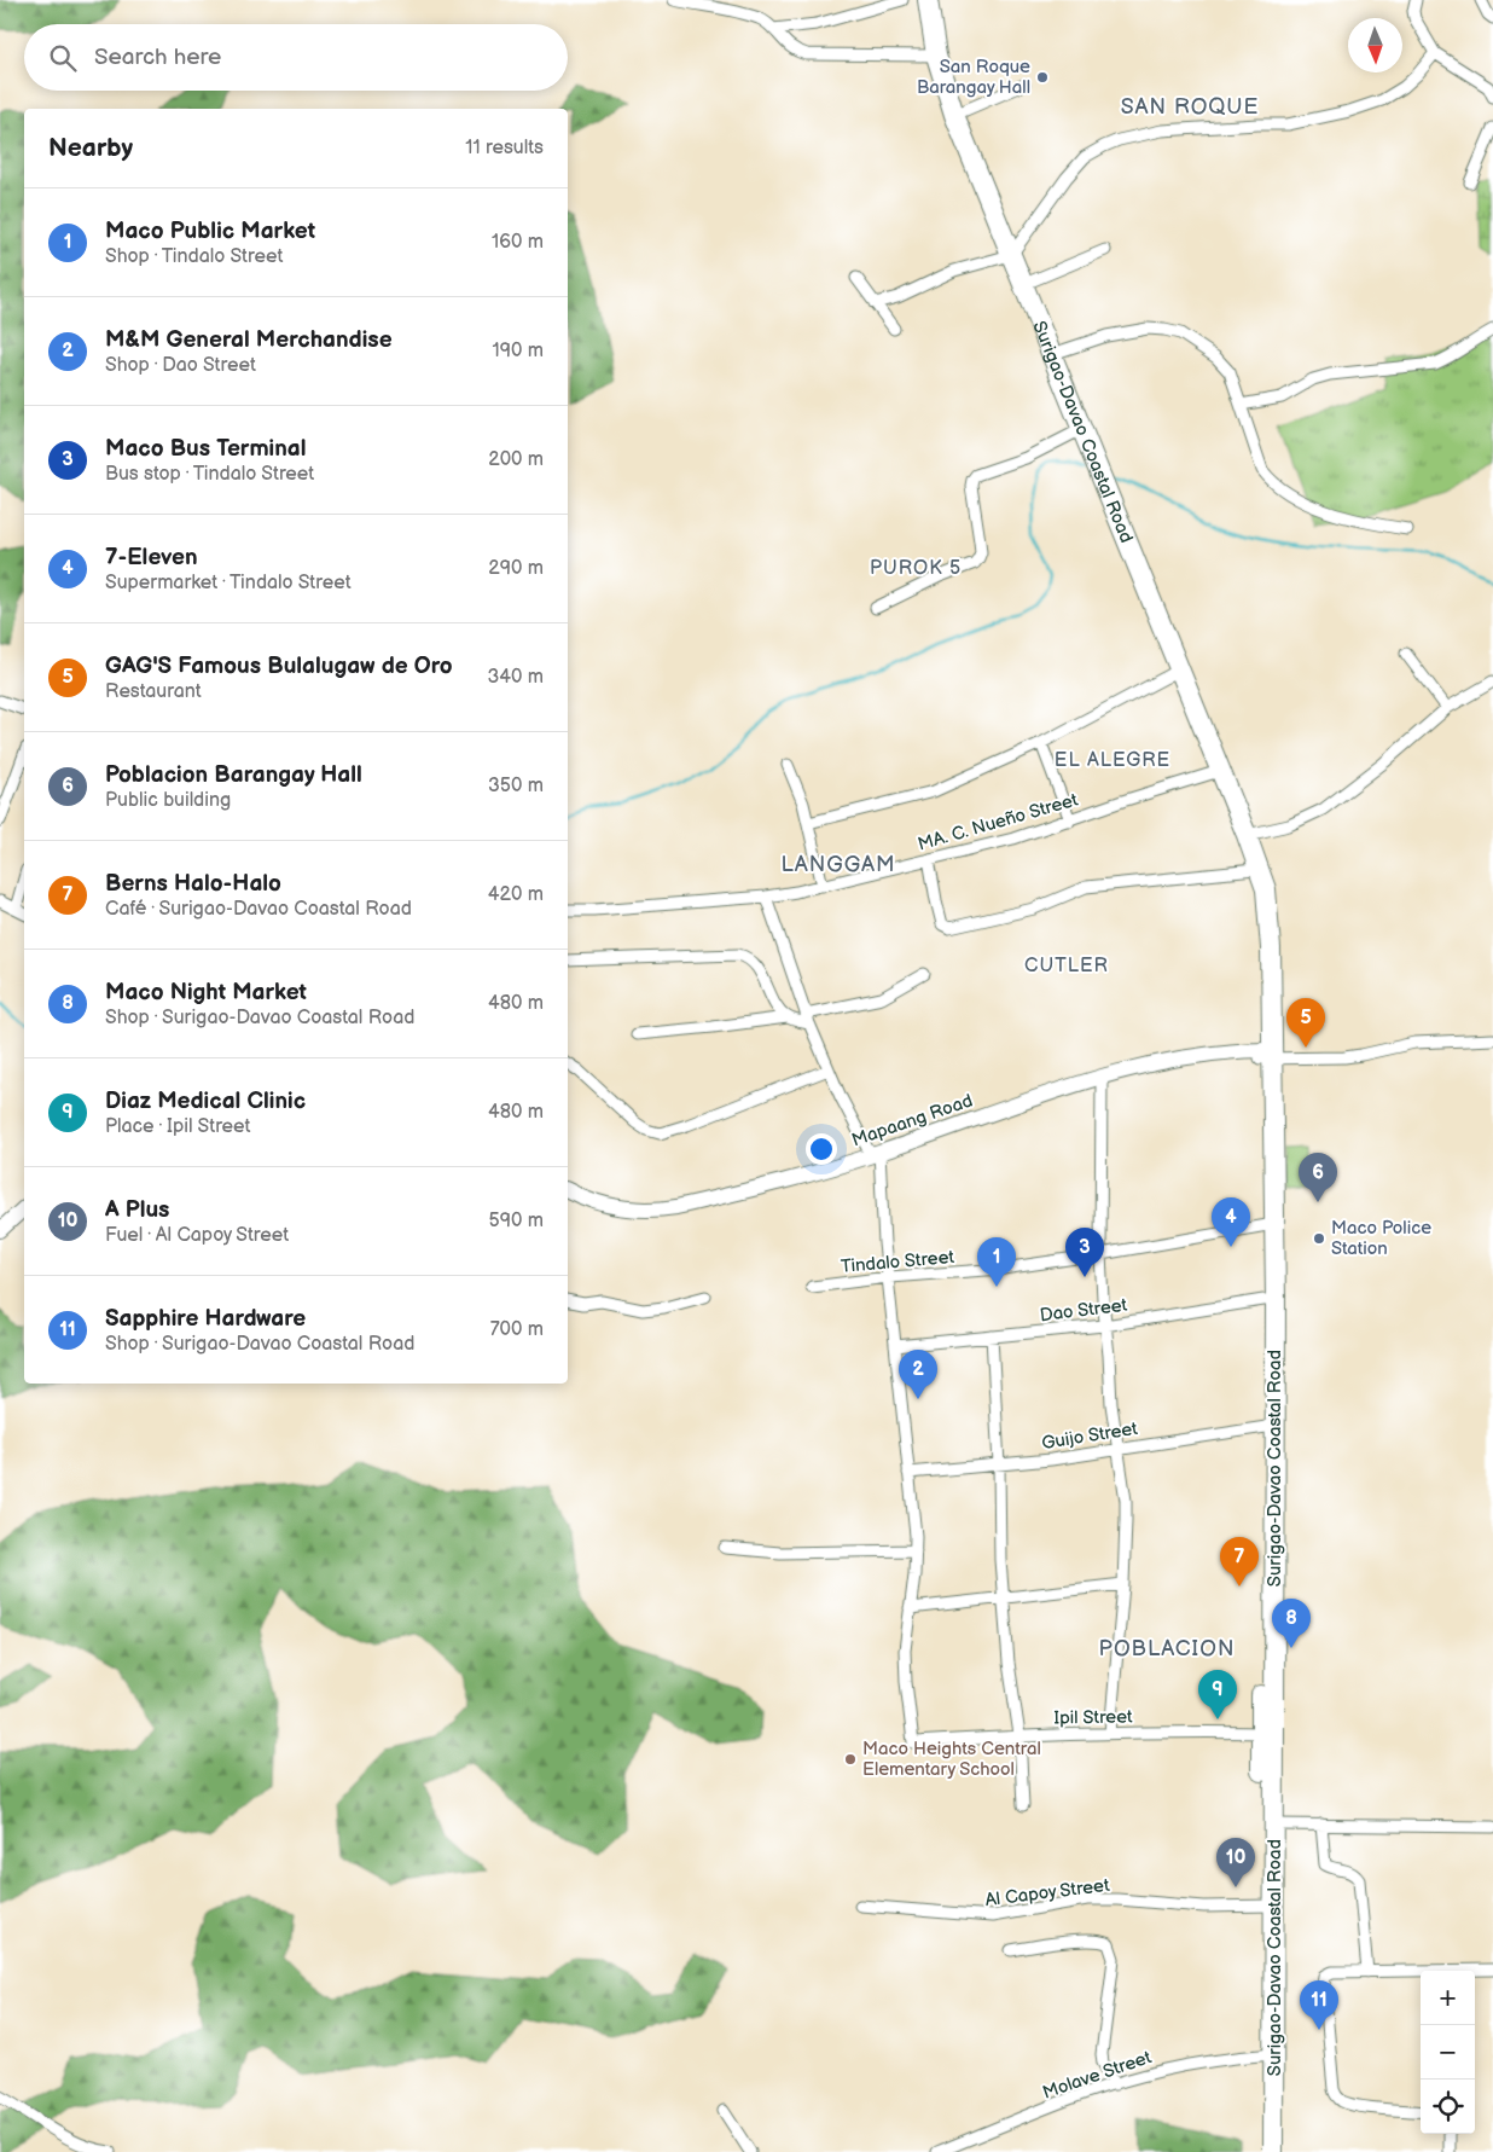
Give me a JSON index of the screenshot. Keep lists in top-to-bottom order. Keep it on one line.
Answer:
{"streets":{"highway":["Surigao-Davao Coastal Road"],"street":["MA. C. Nueño Street","Mapaang Road","Tindalo Street","Dao Street","Guijo Street","Ipil Street","Al Capoy Street","Molave Street"]},"crossings":[["Surigao-Davao Coastal Road","MA. C. Nueño Street"],["Surigao-Davao Coastal Road","Mapaang Road"],["Surigao-Davao Coastal Road","Tindalo Street"],["Surigao-Davao Coastal Road","Dao Street"],["Surigao-Davao Coastal Road","Guijo Street"],["Surigao-Davao Coastal Road","Ipil Street"],["Surigao-Davao Coastal Road","Al Capoy Street"],["Surigao-Davao Coastal Road","Molave Street"]],"districts":["SAN ROQUE","PUROK 5","EL ALEGRE","LANGGAM","CUTLER","POBLACION"],"places":["San Roque Barangay Hall","Maco Police Station","Maco Heights Central Elementary School"],"north":"bottom","page":{"search":"Search here","heading":["Nearby","11 results"],"list":[{"mark":"1","name":"Maco Public Market","note":"Shop · Tindalo Street","value":"160 m"},{"mark":"2","name":"M&M General Merchandise","note":"Shop · Dao Street","value":"190 m"},{"mark":"3","name":"Maco Bus Terminal","note":"Bus stop · Tindalo Street","value":"200 m"},{"mark":"4","name":"7-Eleven","note":"Supermarket · Tindalo Street","value":"290 m"},{"mark":"5","name":"GAG'S Famous Bulalugaw de Oro","note":"Restaurant","value":"340 m"},{"mark":"6","name":"Poblacion Barangay Hall","note":"Public building","value":"350 m"},{"mark":"7","name":"Berns Halo-Halo","note":"Café · Surigao-Davao Coastal Road","value":"420 m"},{"mark":"8","name":"Maco Night Market","note":"Shop · Surigao-Davao Coastal Road","value":"480 m"},{"mark":"9","name":"Diaz Medical Clinic","note":"Place · Ipil Street","value":"480 m"},{"mark":"10","name":"A Plus","note":"Fuel · Al Capoy Street","value":"590 m"},{"mark":"11","name":"Sapphire Hardware","note":"Shop · Surigao-Davao Coastal Road","value":"700 m"}],"pins":["5","6","4","3","1","2","7","8","9","10","11"],"map_buttons":["+","−"]}}
